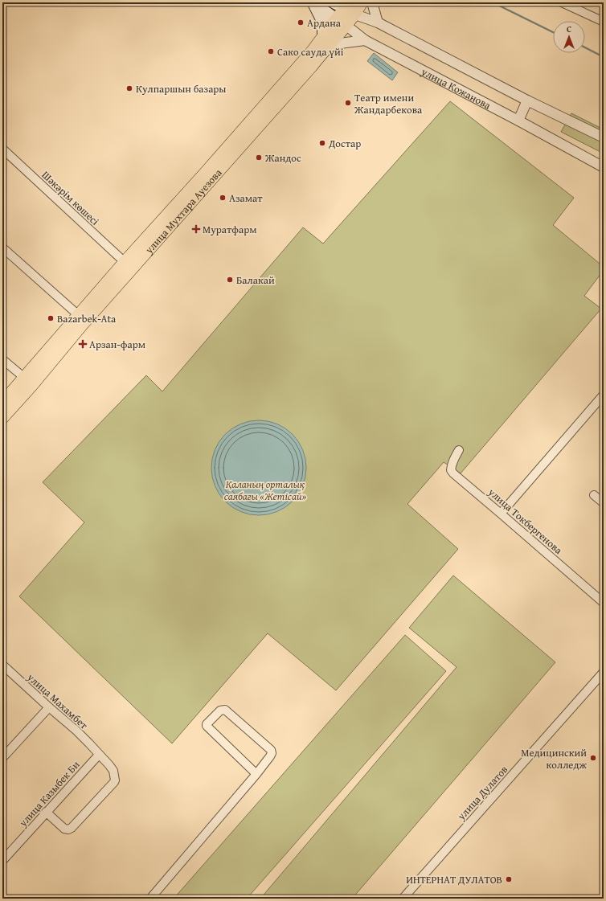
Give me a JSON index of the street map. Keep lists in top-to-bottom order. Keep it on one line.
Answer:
{"streets":{"main road":["улица Кожанова","улица Мухтара Ауезова"],"street":["Шәкәрім көшесі","улица Токбергенова","улица Махамбет","улица Дулатов","улица Казыбек Би"]},"crossings":[["улица Кожанова","улица Мухтара Ауезова"],["Шәкәрім көшесі","улица Мухтара Ауезова"],["улица Махамбет","улица Казыбек Би"]],"parks":["Қаланың орталық саябағы «Жетісай»"],"places":{"other":["Ардана","Сако сауда үйі","Кулпаршын базары","Театр имени Жандарбекова","Достар","Жандос","Азамат","Балакай","Bazarbek-Ata","Медицинский колледж","ИНТЕРНАТ ДУЛАТОВ"],"health":["Муратфарм","Арзан-фарм"]},"north":"top"}
